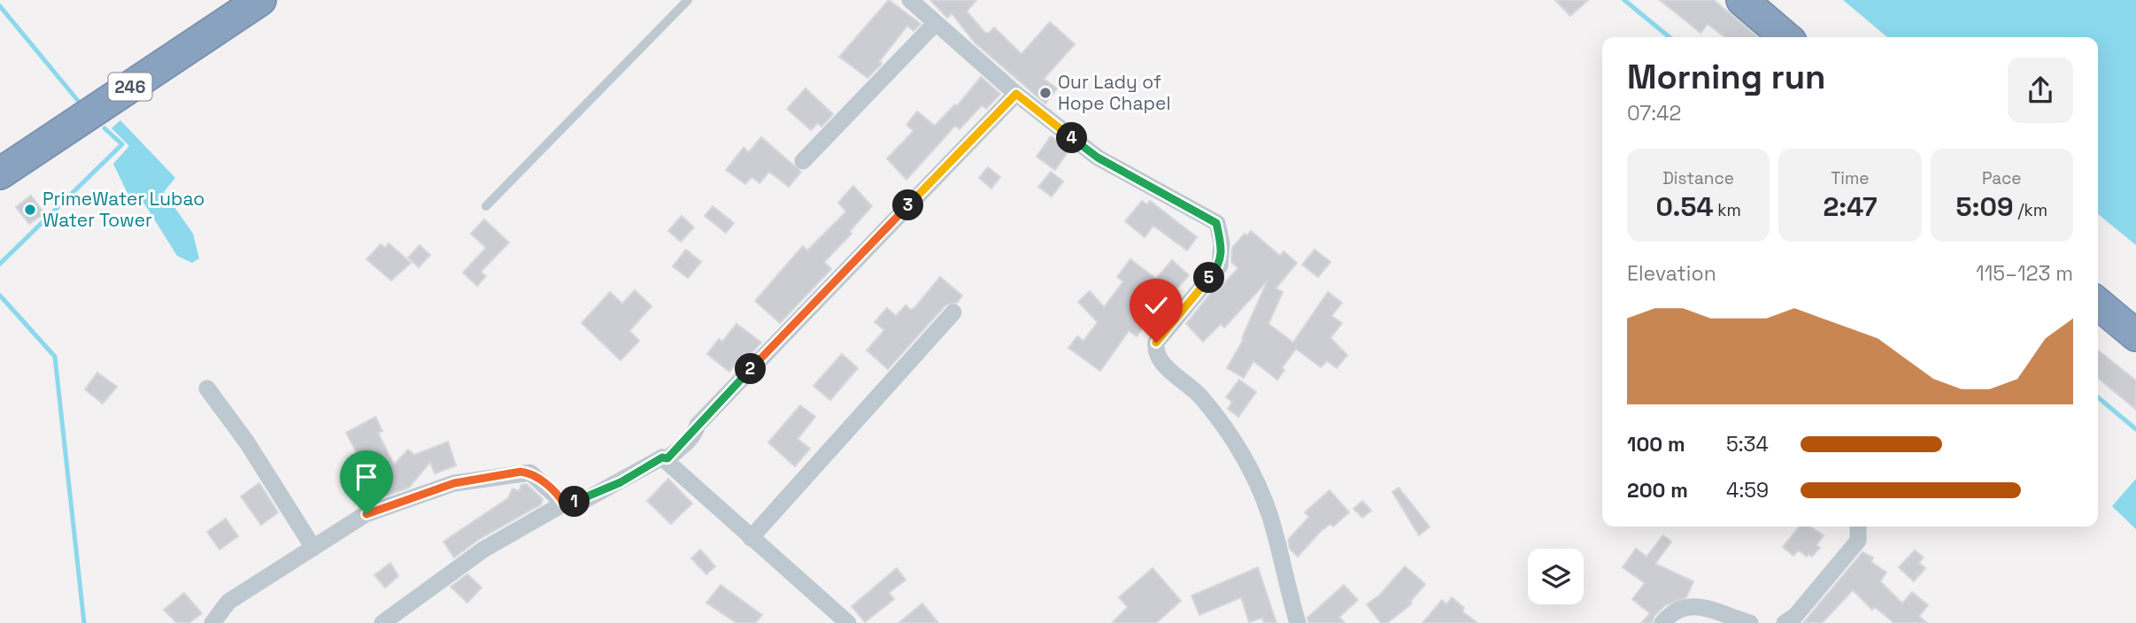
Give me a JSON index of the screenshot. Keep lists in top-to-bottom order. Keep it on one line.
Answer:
{"streets":{"highway":["246"]},"places":["Our Lady of Hope Chapel","PrimeWater Lubao Water Tower"],"page":{"heading":["Morning run","07:42"],"pins":["4","3","5","2","1"],"stats":[["Distance","0.54 km"],["Time","2:47"],["Pace","5:09 /km"]],"chart":["Elevation","115–123 m"],"list":[{"name":"100 m","note":"5:34"},{"name":"200 m","note":"4:59"}]}}
